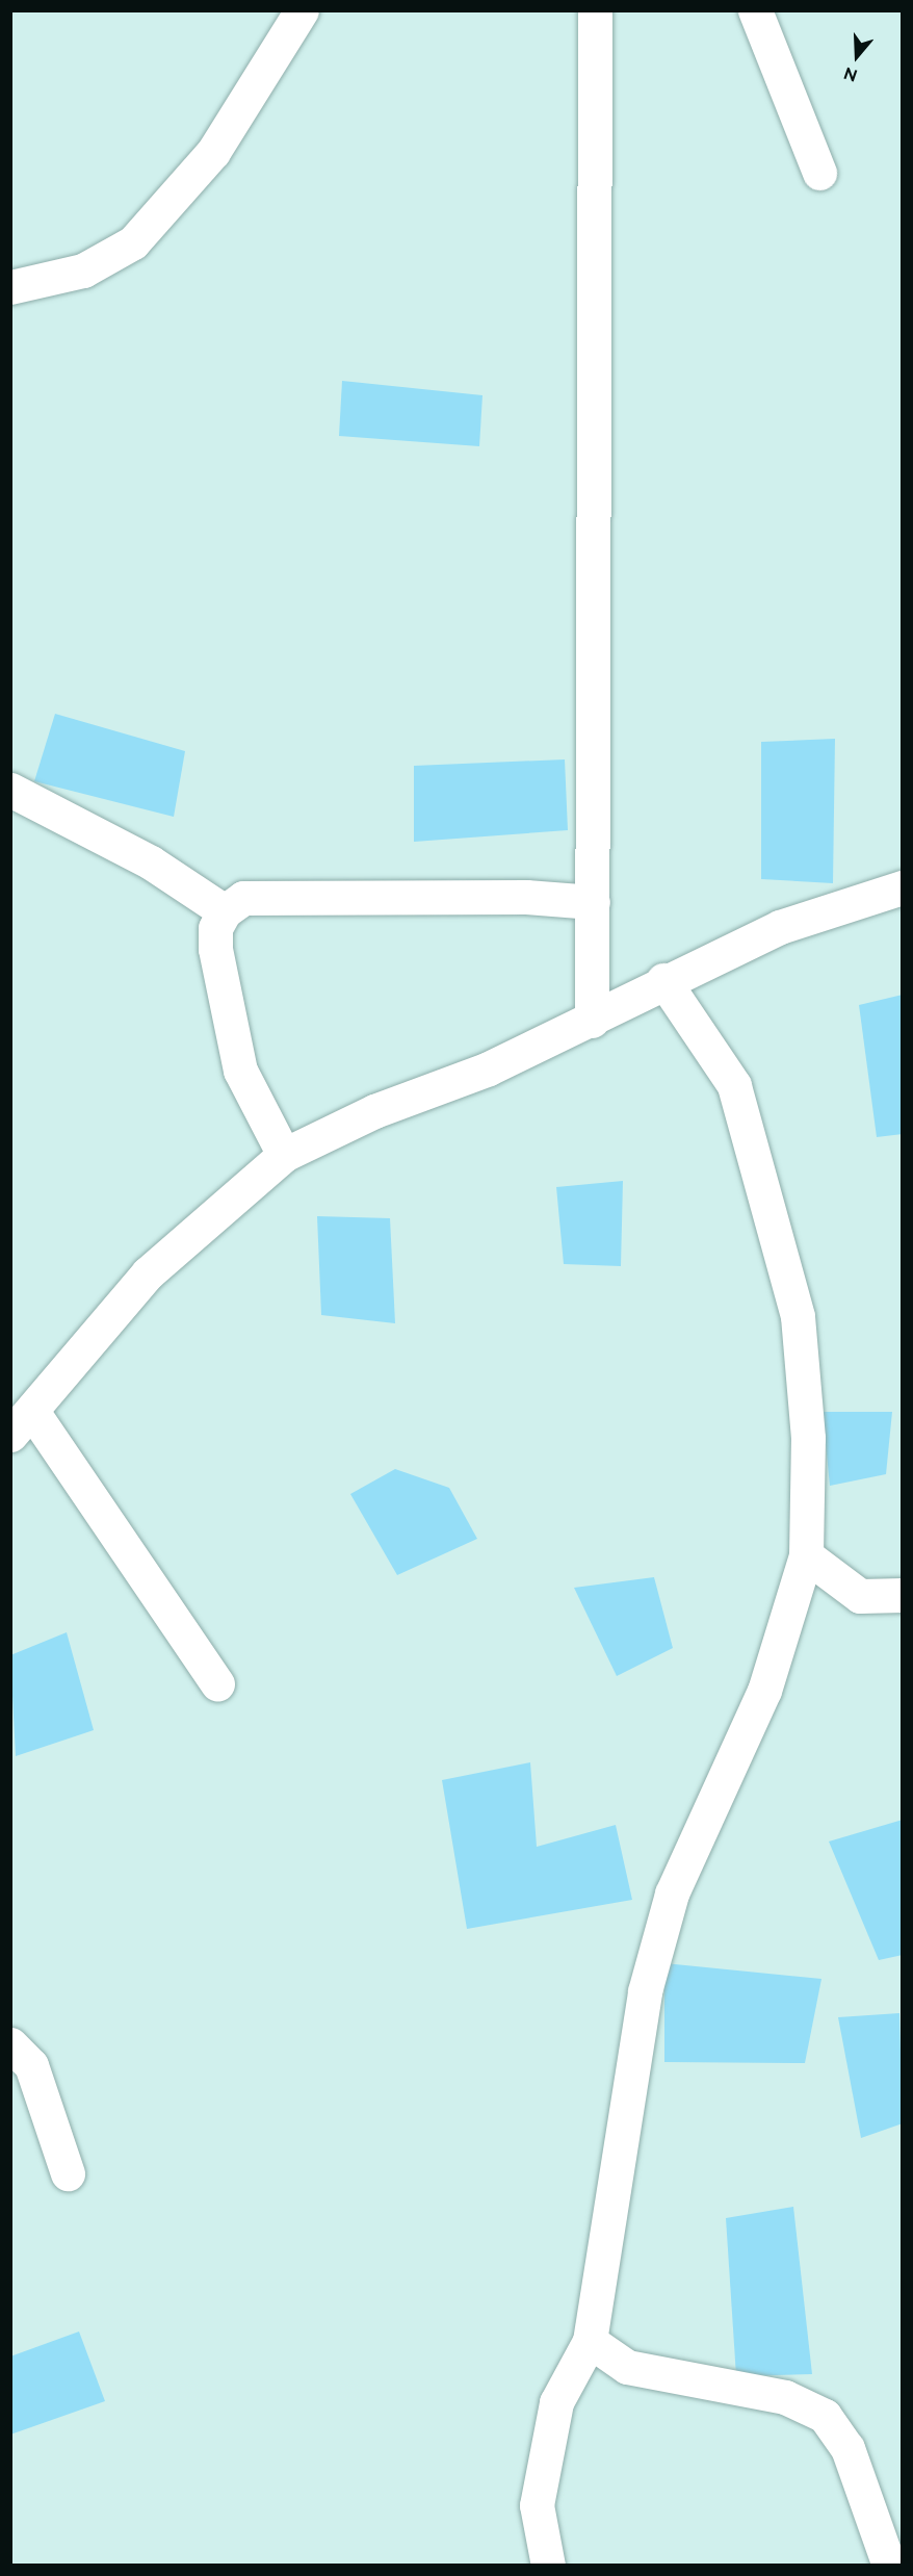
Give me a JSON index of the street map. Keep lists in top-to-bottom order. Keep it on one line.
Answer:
{"north":"bottom"}
